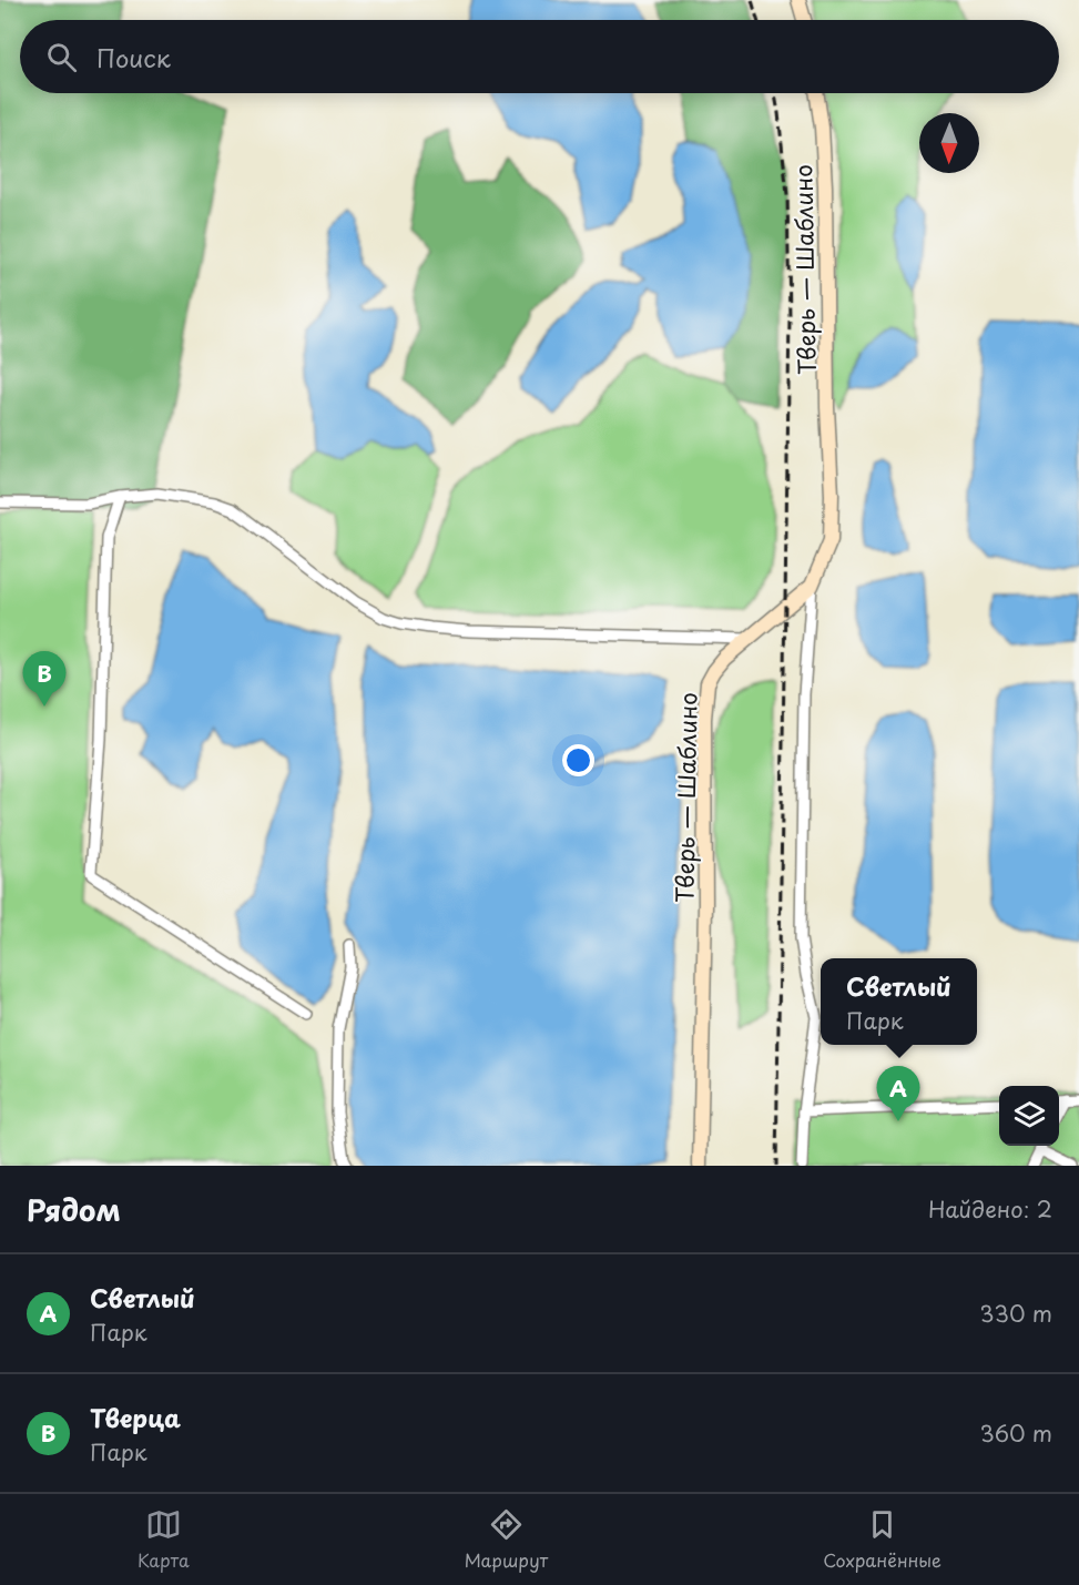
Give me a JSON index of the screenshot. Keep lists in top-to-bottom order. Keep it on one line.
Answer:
{"streets":{"street":["Тверь — Шаблино"]},"north":"bottom","page":{"search":"Поиск","pins":["B","A"],"popup":["Светлый","Парк"],"heading":["Рядом","Найдено: 2"],"list":[{"mark":"A","name":"Светлый","note":"Парк","value":"330 m"},{"mark":"B","name":"Тверца","note":"Парк","value":"360 m"}],"nav":["Карта","Маршрут","Сохранённые"]}}
